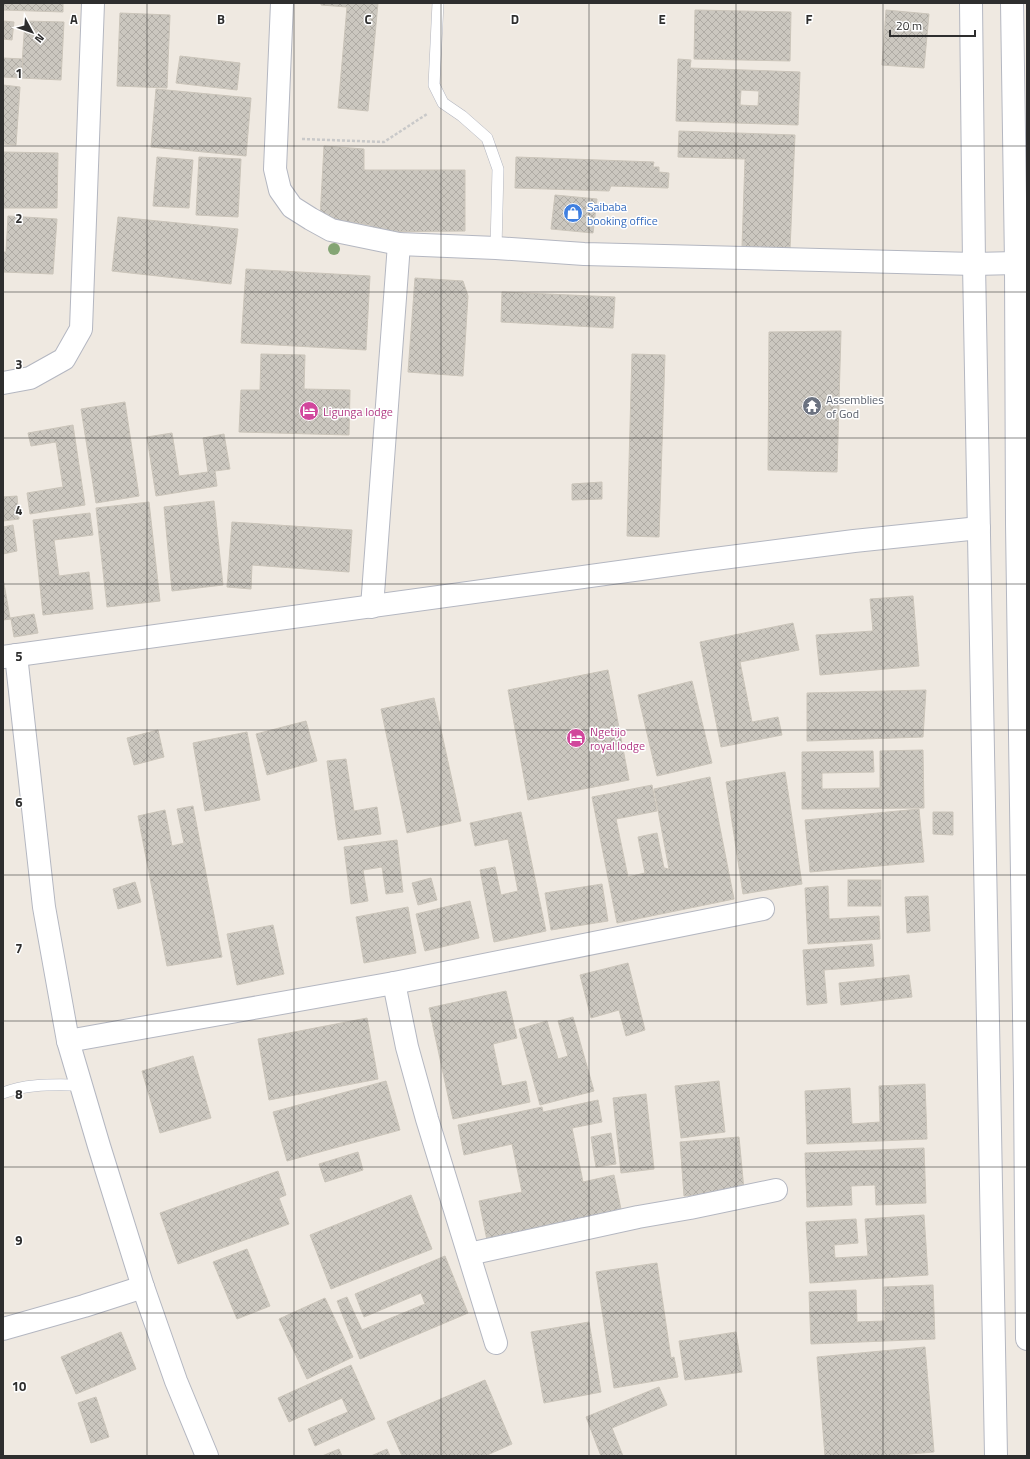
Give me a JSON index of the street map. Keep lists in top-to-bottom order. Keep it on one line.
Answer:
{"places":{"shop":["Saibaba booking office"],"temple":["Assemblies of God"],"hotel":["Ligunga lodge","Ngetijo royal lodge"]},"scale_bar":"20 m","north":"bottom right","grid":{"columns":["A","B","C","D","E","F"],"rows":["1","2","3","4","5","6","7","8","9","10"]}}
